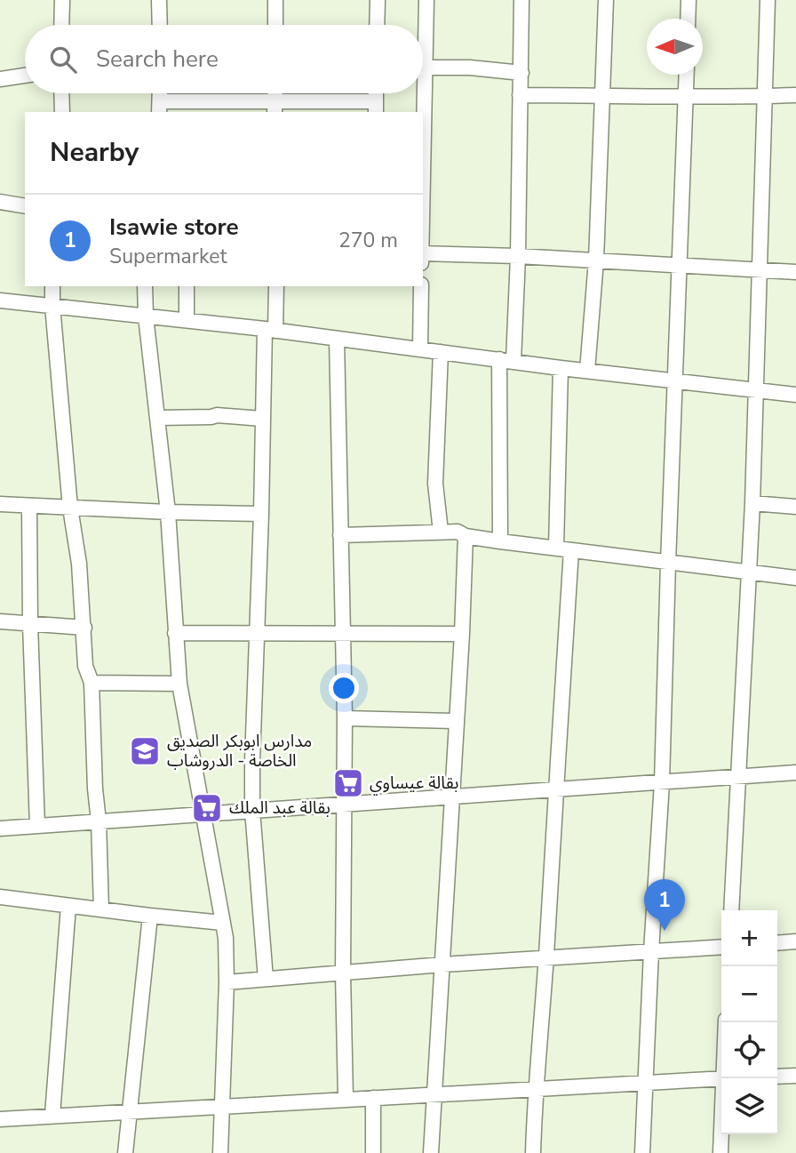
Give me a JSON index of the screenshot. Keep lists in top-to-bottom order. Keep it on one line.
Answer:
{"places":{"school or university":["مدارس ابوبكر الصديق الخاصة - الدروشاب"],"supermarket":["بقالة عيساوي","بقالة عبد الملك"]},"north":"left","page":{"search":"Search here","heading":"Nearby","list":[{"mark":"1","name":"Isawie store","note":"Supermarket","value":"270 m"}],"pins":"1","map_buttons":["+","−"]}}
